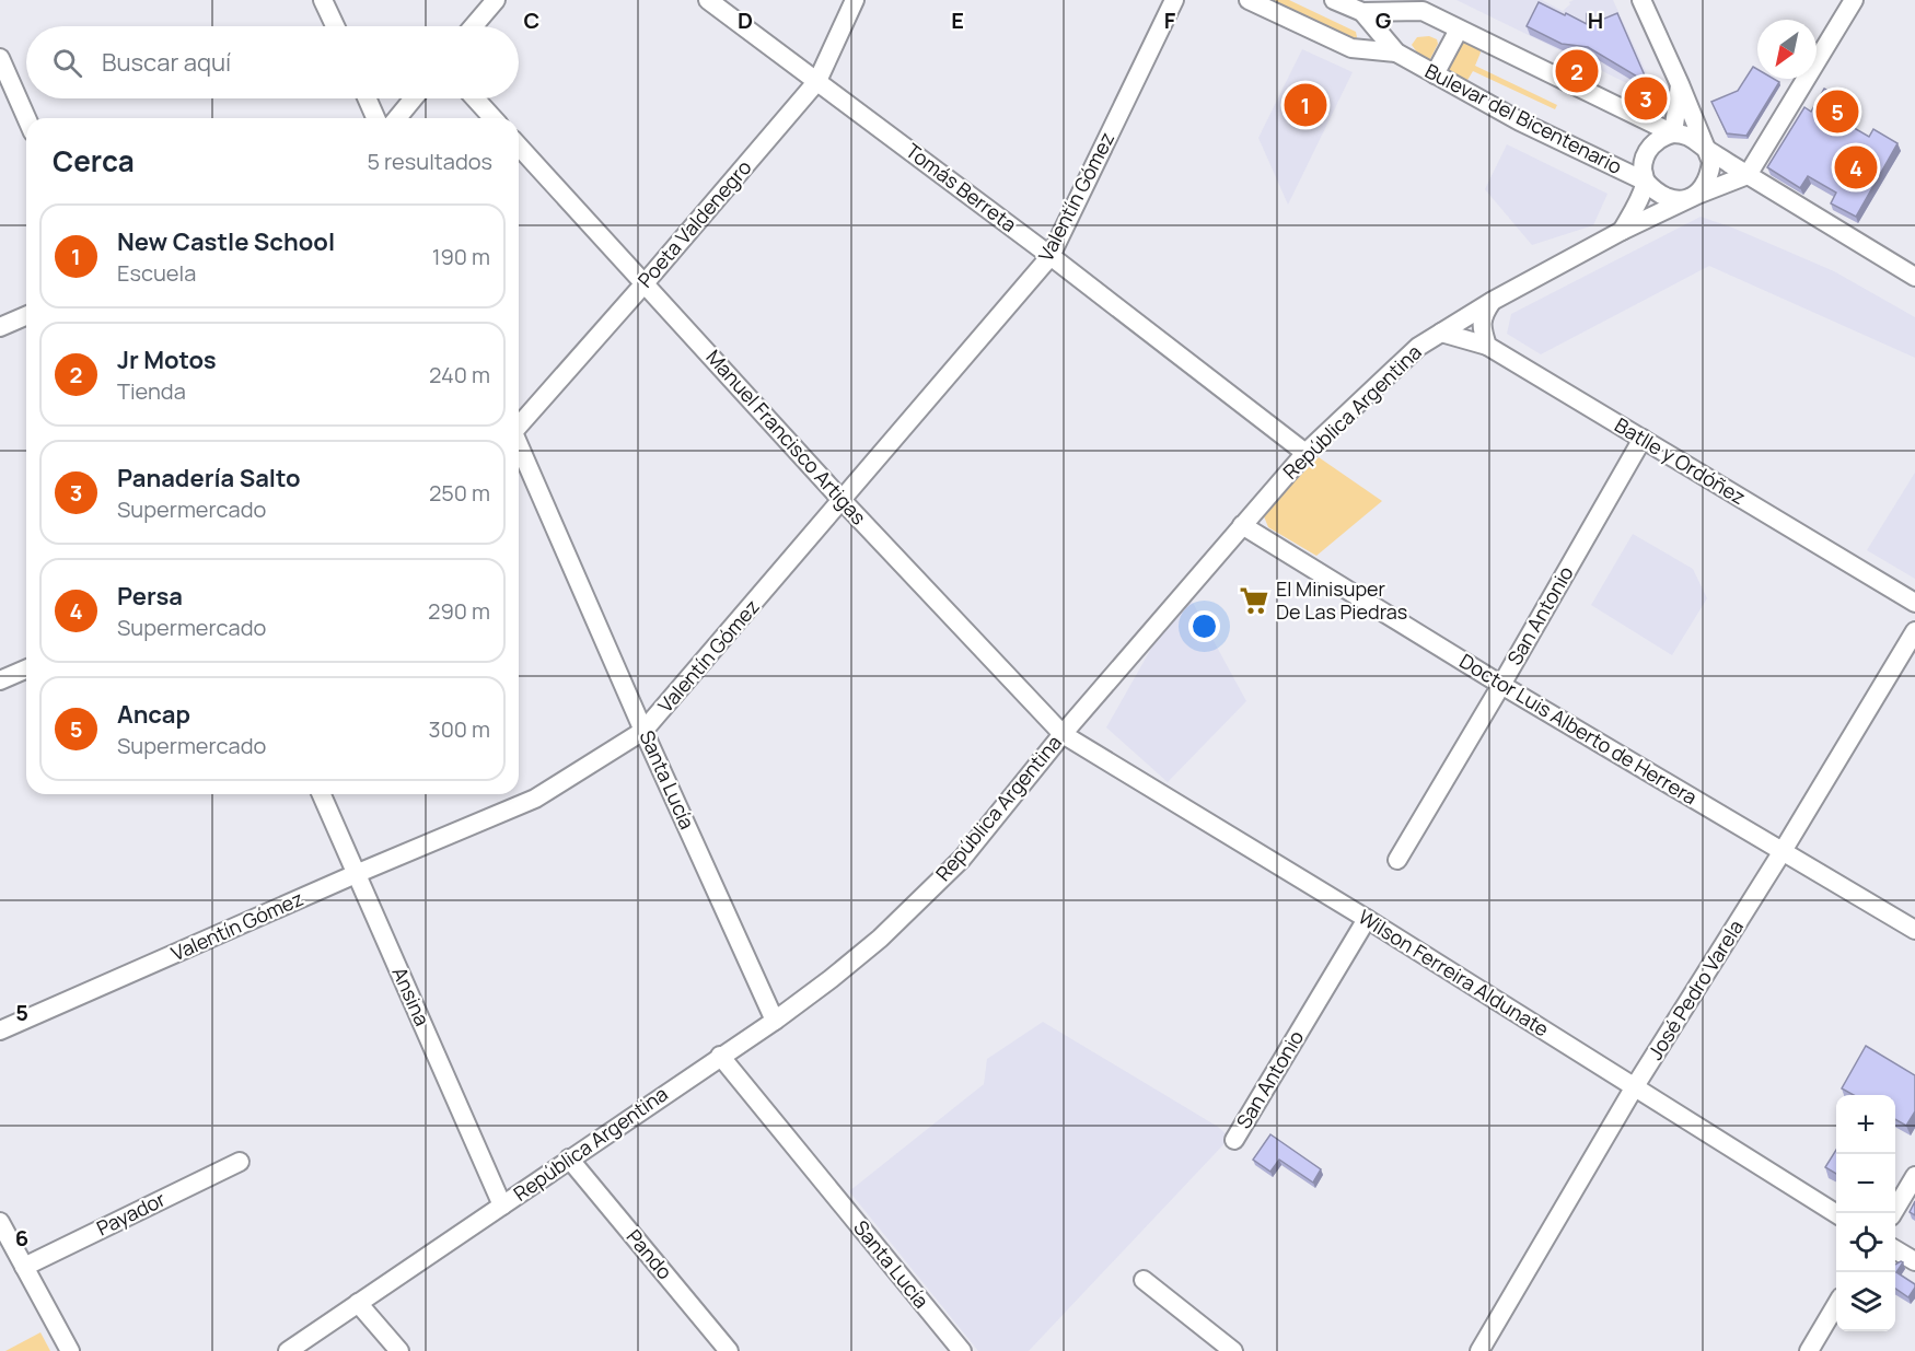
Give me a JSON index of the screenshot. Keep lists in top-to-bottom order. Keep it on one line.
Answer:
{"streets":{"street":["Bulevar del Bicentenario","Tomás Berreta","Valentín Gómez","Poeta Valdenegro","República Argentina","Manuel Francisco Artigas","Batlle y Ordóñez","San Antonio","Doctor Luis Alberto de Herrera","Santa Lucía","Wilson Ferreira Aldunate","José Pedro Varela","Ansina","Payador","Pando"]},"crossings":[["Bulevar del Bicentenario","República Argentina"],["Tomás Berreta","Valentín Gómez"],["Tomás Berreta","Poeta Valdenegro"],["Tomás Berreta","República Argentina"],["Valentín Gómez","Manuel Francisco Artigas"],["Valentín Gómez","Santa Lucía"],["Valentín Gómez","Ansina"],["Poeta Valdenegro","Manuel Francisco Artigas"],["República Argentina","Manuel Francisco Artigas"],["República Argentina","Batlle y Ordóñez"],["República Argentina","Doctor Luis Alberto de Herrera"],["República Argentina","Santa Lucía"],["República Argentina","Wilson Ferreira Aldunate"],["República Argentina","Ansina"],["República Argentina","Pando"],["Manuel Francisco Artigas","Wilson Ferreira Aldunate"],["Batlle y Ordóñez","San Antonio"],["San Antonio","Doctor Luis Alberto de Herrera"],["San Antonio","Wilson Ferreira Aldunate"],["Doctor Luis Alberto de Herrera","José Pedro Varela"],["Wilson Ferreira Aldunate","José Pedro Varela"]],"places":{"supermarket":["El Minisuper De Las Piedras"]},"north":"bottom left","page":{"search":"Buscar aquí","pins":["2","3","1","5","4"],"heading":["Cerca","5 resultados"],"list":[{"mark":"1","name":"New Castle School","note":"Escuela","value":"190 m"},{"mark":"2","name":"Jr Motos","note":"Tienda","value":"240 m"},{"mark":"3","name":"Panadería Salto","note":"Supermercado","value":"250 m"},{"mark":"4","name":"Persa","note":"Supermercado","value":"290 m"},{"mark":"5","name":"Ancap","note":"Supermercado","value":"300 m"}],"map_buttons":["+","−"]},"grid":{"columns":["C","D","E","F","G","H"],"rows":["5","6"]}}
